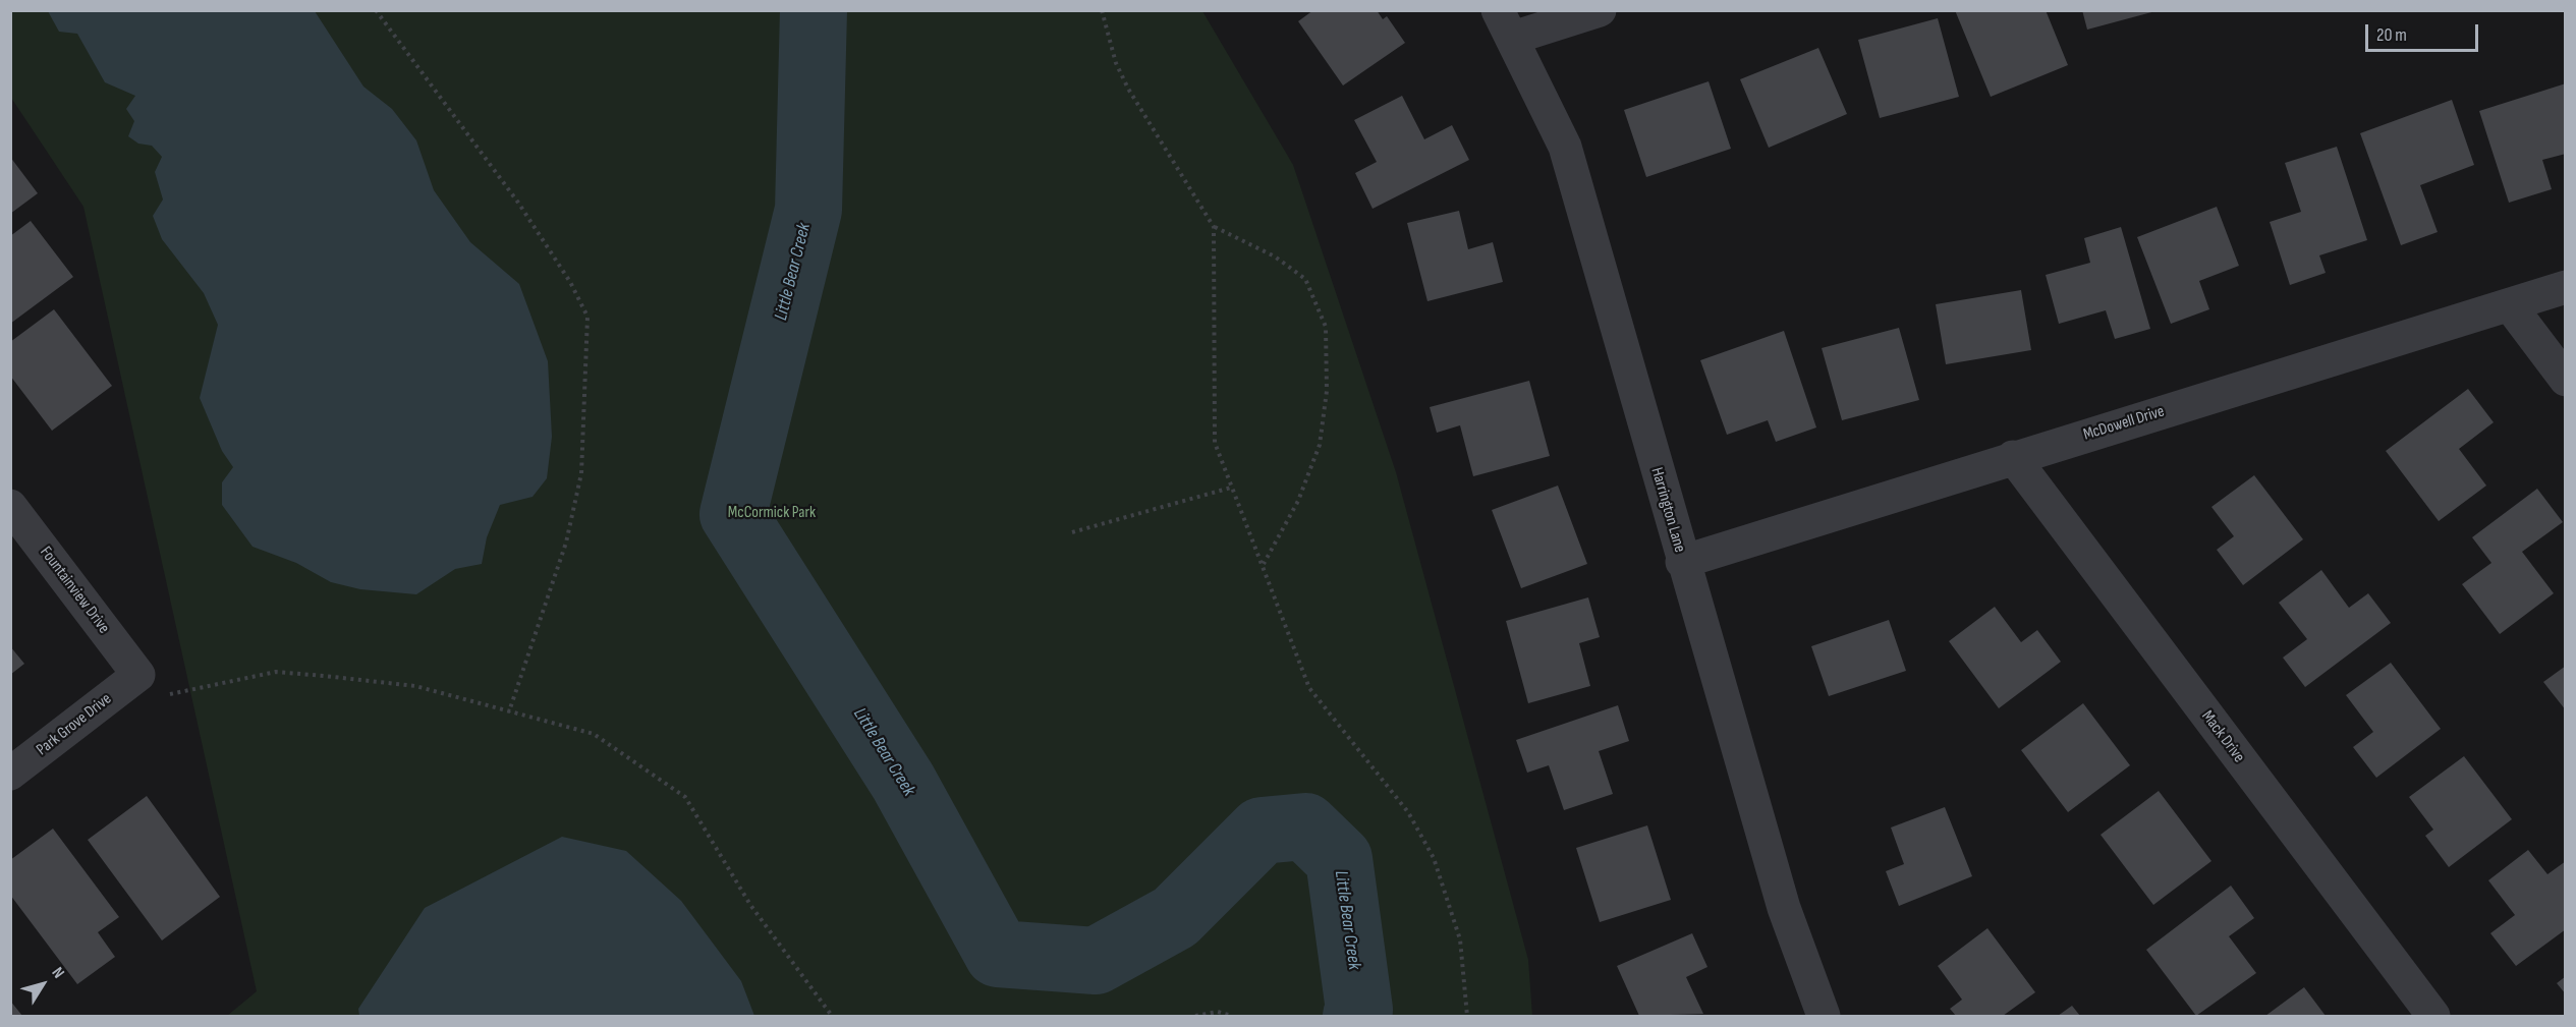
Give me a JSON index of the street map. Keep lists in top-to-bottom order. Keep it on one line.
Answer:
{"streets":{"street":["McDowell Drive","Harrington Lane","Fountainview Drive","Park Grove Drive","Mack Drive"]},"crossings":[["McDowell Drive","Harrington Lane"],["McDowell Drive","Mack Drive"],["Fountainview Drive","Park Grove Drive"]],"water":["Little Bear Creek"],"parks":["McCormick Park"],"scale_bar":"20 m","north":"top right"}
